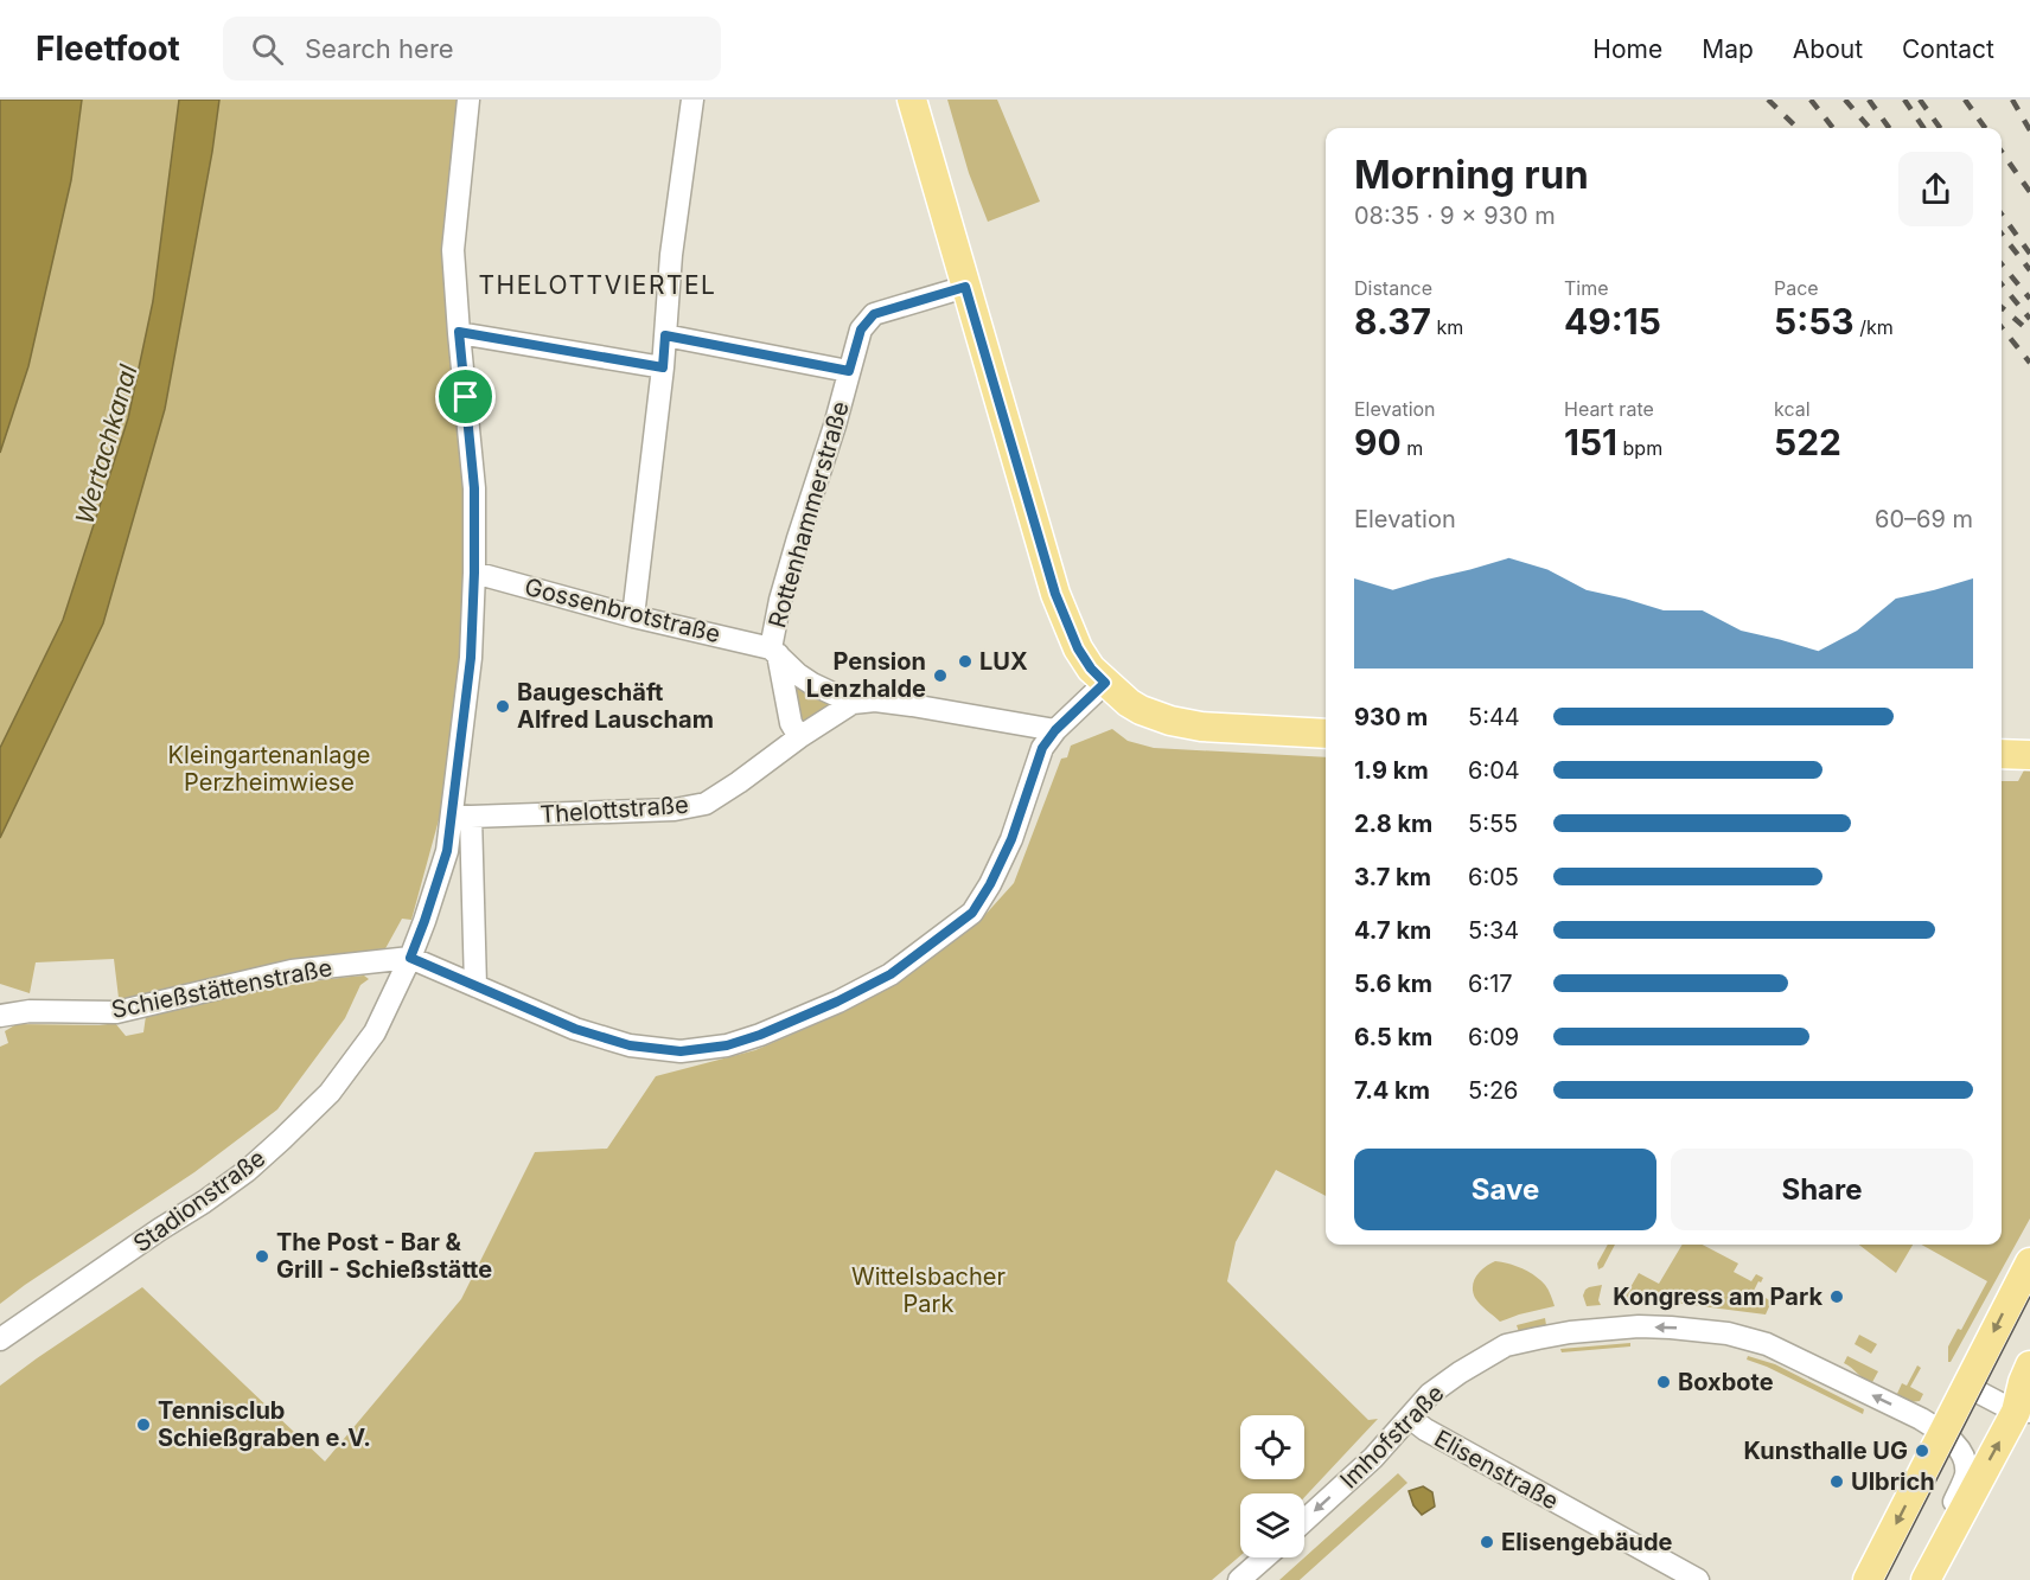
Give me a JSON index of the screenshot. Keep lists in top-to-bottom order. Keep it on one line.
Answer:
{"streets":{"street":["Rottenhammerstraße","Gossenbrotstraße","Thelottstraße","Schießstättenstraße","Stadionstraße","Imhofstraße","Elisenstraße"]},"crossings":[["Rottenhammerstraße","Gossenbrotstraße"],["Thelottstraße","Stadionstraße"],["Schießstättenstraße","Stadionstraße"],["Imhofstraße","Elisenstraße"]],"one_way":["Imhofstraße"],"districts":["THELOTTVIERTEL"],"water":["Wertachkanal"],"parks":["Kleingartenanlage Perzheimwiese","Wittelsbacher Park"],"places":["LUX","Pension Lenzhalde","Baugeschäft Alfred Lauscham","The Post - Bar & Grill - Schießstätte","Kongress am Park","Boxbote","Tennisclub Schießgraben e.V.","Kunsthalle UG","Ulbrich","Elisengebäude"],"page":{"header":"Fleetfoot","search":"Search here","nav":["Home","Map","About","Contact"],"heading":["Morning run","08:35 · 9 × 930 m"],"stats":[["Distance","8.37 km"],["Time","49:15"],["Pace","5:53 /km"],["Elevation","90 m"],["Heart rate","151 bpm"],["kcal","522"]],"chart":["Elevation","60–69 m"],"list":[{"name":"930 m","note":"5:44"},{"name":"1.9 km","note":"6:04"},{"name":"2.8 km","note":"5:55"},{"name":"3.7 km","note":"6:05"},{"name":"4.7 km","note":"5:34"},{"name":"5.6 km","note":"6:17"},{"name":"6.5 km","note":"6:09"},{"name":"7.4 km","note":"5:26"}],"buttons":["Save","Share"]}}
